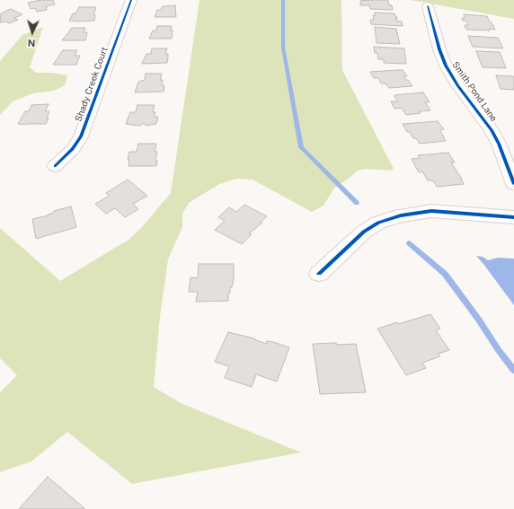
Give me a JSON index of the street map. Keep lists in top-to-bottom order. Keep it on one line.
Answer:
{"streets":{"street":["Shady Creek Court","Smith Pond Lane"]},"north":"bottom"}
